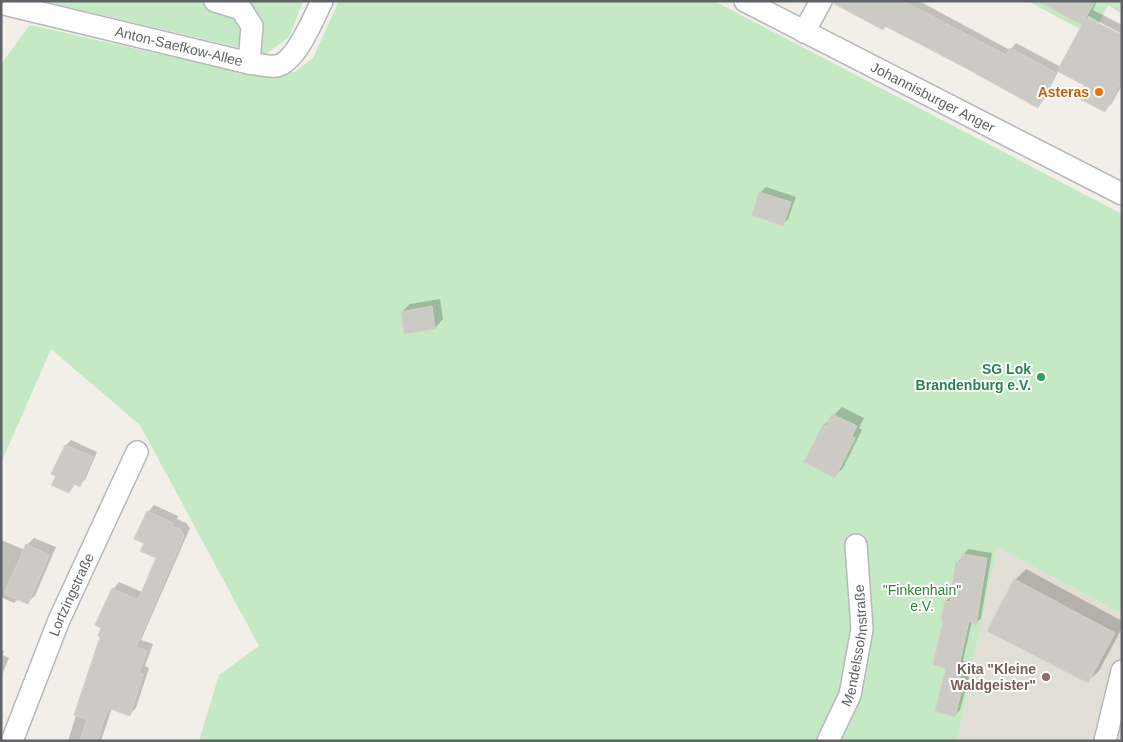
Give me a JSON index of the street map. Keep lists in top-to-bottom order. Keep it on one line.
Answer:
{"streets":{"street":["Anton-Saefkow-Allee","Johannisburger Anger","Lortzingstraße","Mendelssohnstraße"]},"parks":["\"Finkenhain\" e.V."],"places":["Asteras","SG Lok Brandenburg e.V.","Kita \"Kleine Waldgeister\""]}
